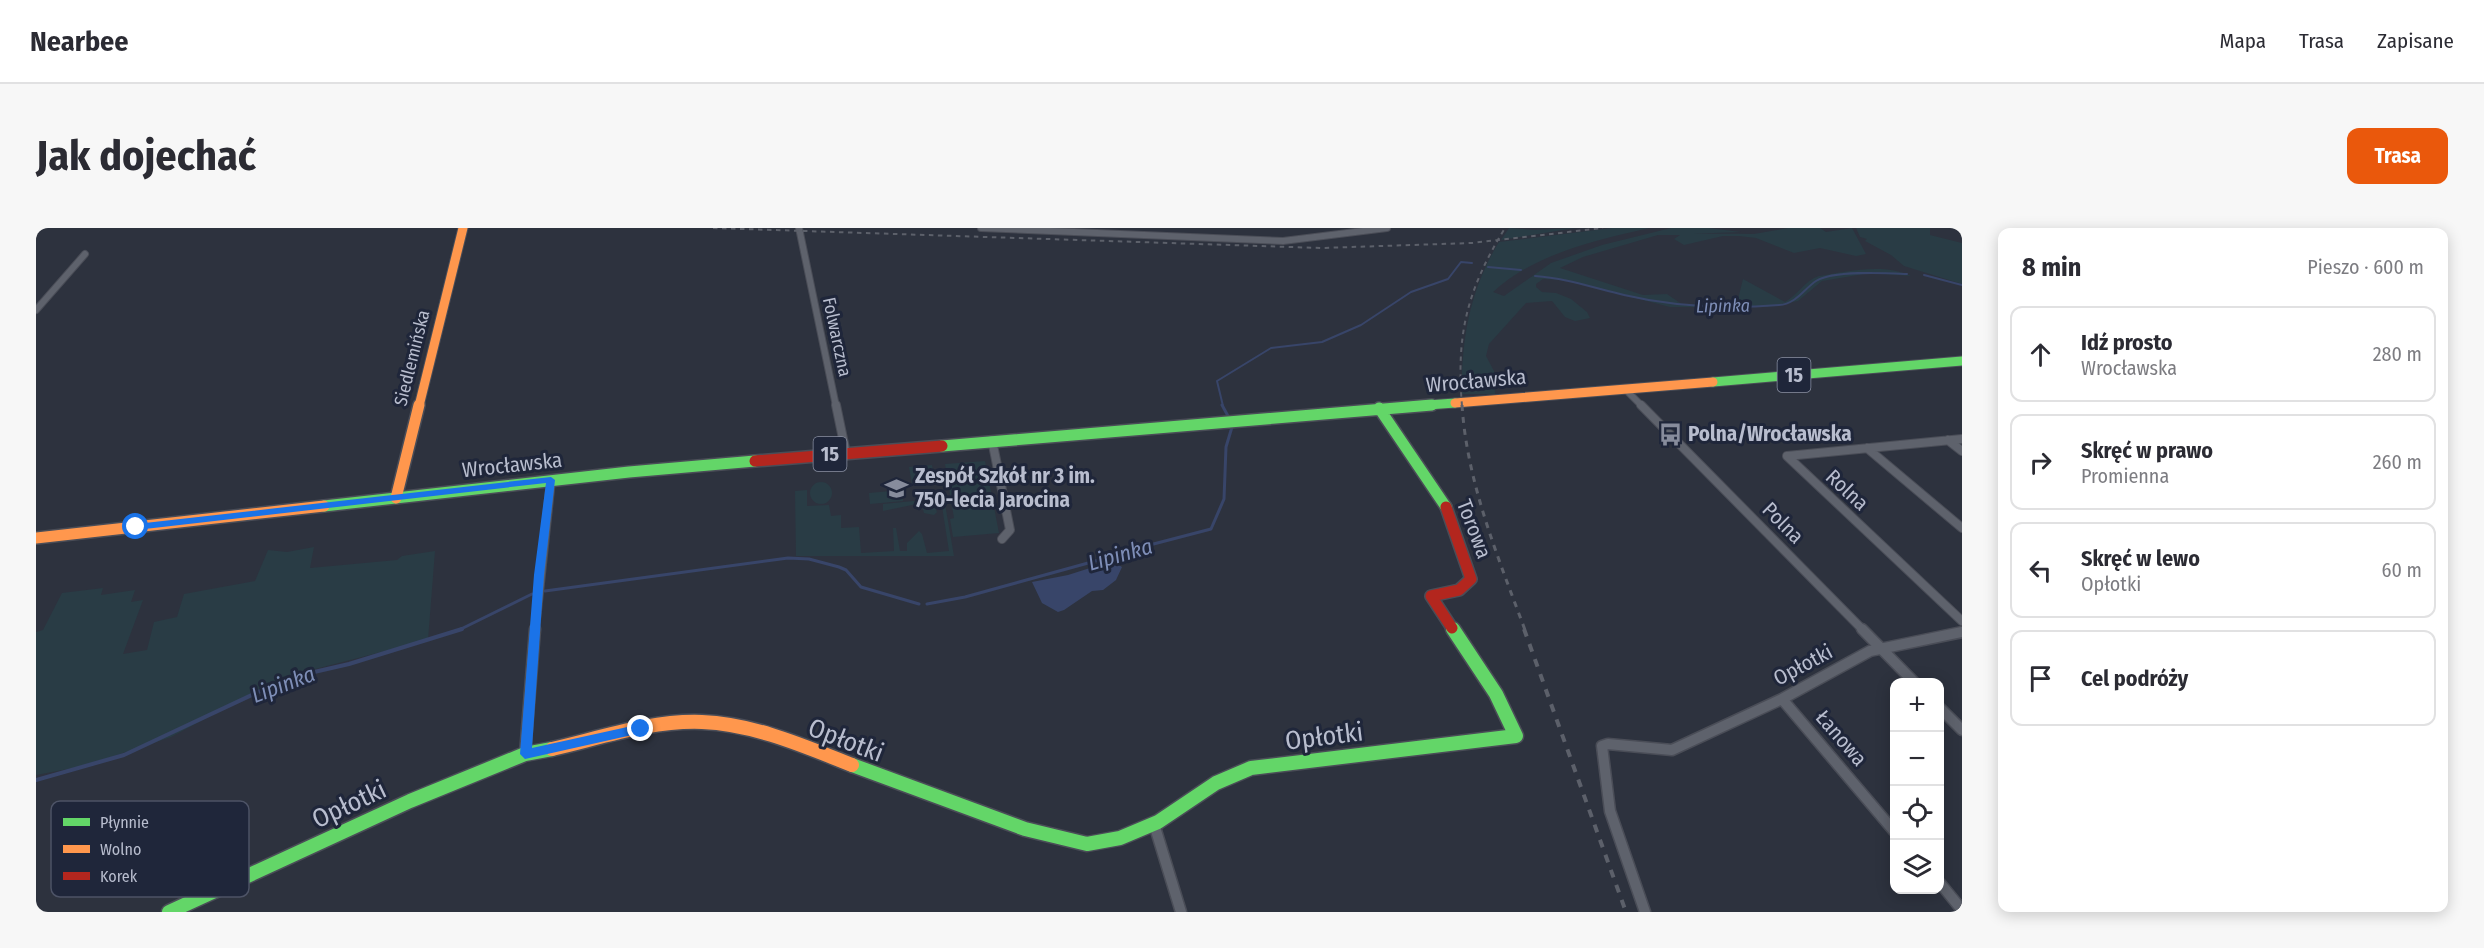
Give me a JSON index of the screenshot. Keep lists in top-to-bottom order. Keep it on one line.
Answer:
{"streets":{"street":["Folwarczna","Siedlemińska","15","Wrocławska","Rolna","Polna","Torowa","Opłotki","Łanowa"]},"crossings":[["Folwarczna","Wrocławska"],["Siedlemińska","Wrocławska"],["Wrocławska","Polna"],["Wrocławska","Torowa"],["Polna","Opłotki"],["Torowa","Opłotki"],["Opłotki","Łanowa"]],"water":["Lipinka"],"places":{"bus stop":["Polna/Wrocławska"],"school or university":["Zespół Szkół nr 3 im. 750-lecia Jarocina"]},"legend":["Płynnie","Wolno","Korek"],"page":{"header":"Nearbee","nav":["Mapa","Trasa","Zapisane"],"buttons":"Trasa","title":"Jak dojechać","heading":["8 min","Pieszo · 600 m"],"list":[["Idź prosto","Wrocławska","280 m"],["Skręć w prawo","Promienna","260 m"],["Skręć w lewo","Opłotki","60 m"],"Cel podróży"],"map_buttons":["+","−"]}}
